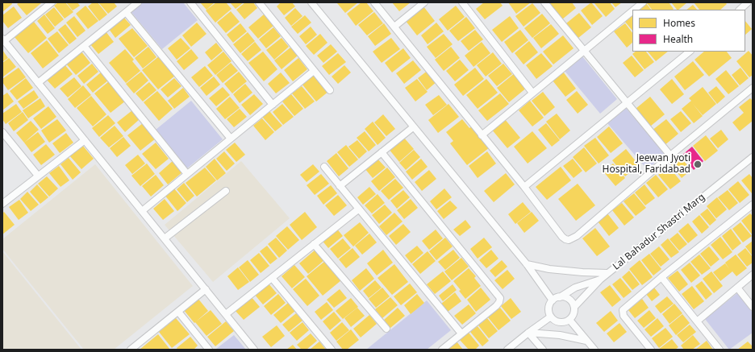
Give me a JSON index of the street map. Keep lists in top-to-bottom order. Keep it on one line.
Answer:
{"streets":{"street":["Lal Bahadur Shastri Marg"]},"places":["Jeewan Jyoti Hospital, Faridabad"],"legend":["Homes","Health"]}
